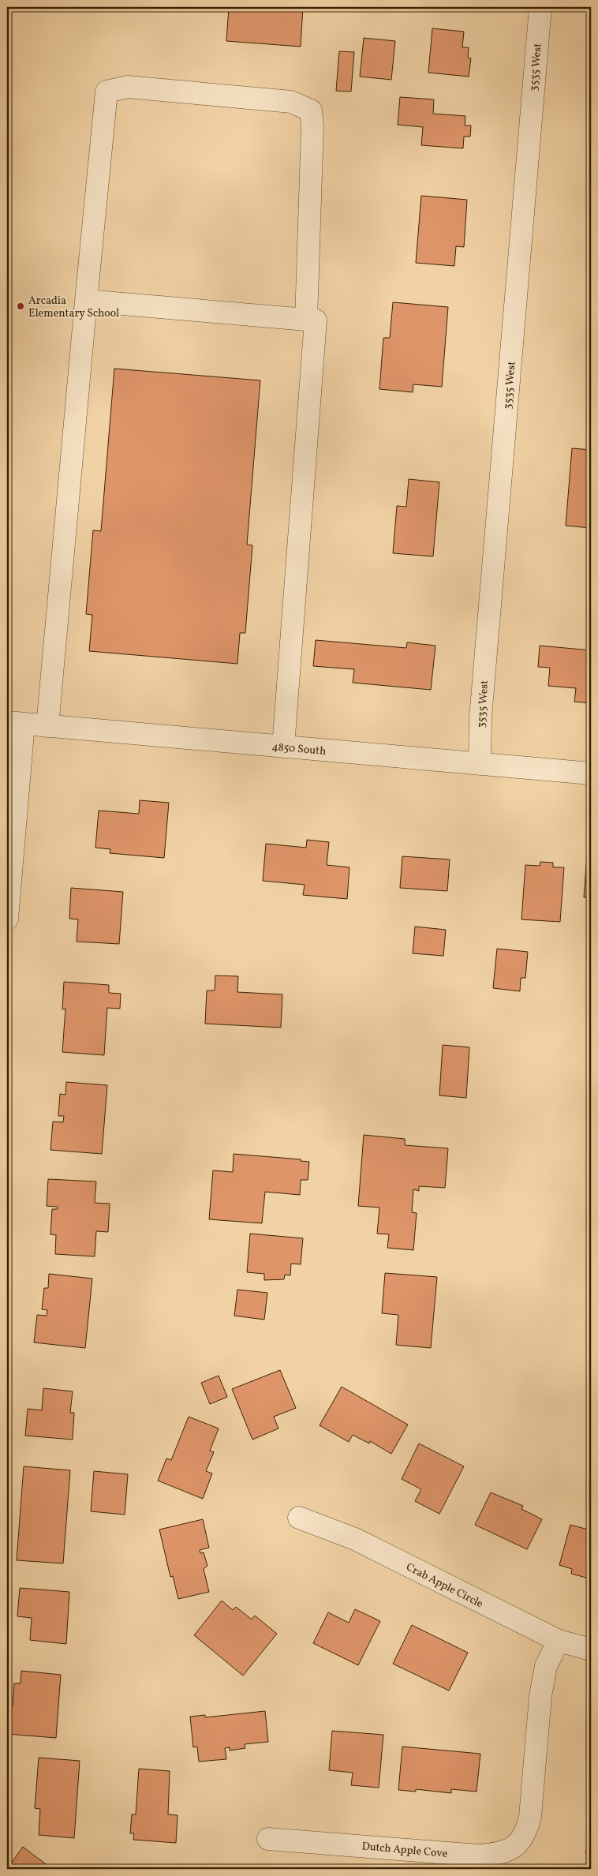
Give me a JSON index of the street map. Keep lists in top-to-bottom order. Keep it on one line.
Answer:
{"streets":{"street":["3535 West","4850 South","Crab Apple Circle","Dutch Apple Cove"]},"crossings":[["3535 West","4850 South"],["Crab Apple Circle","Dutch Apple Cove"]],"places":["Arcadia Elementary School"]}
